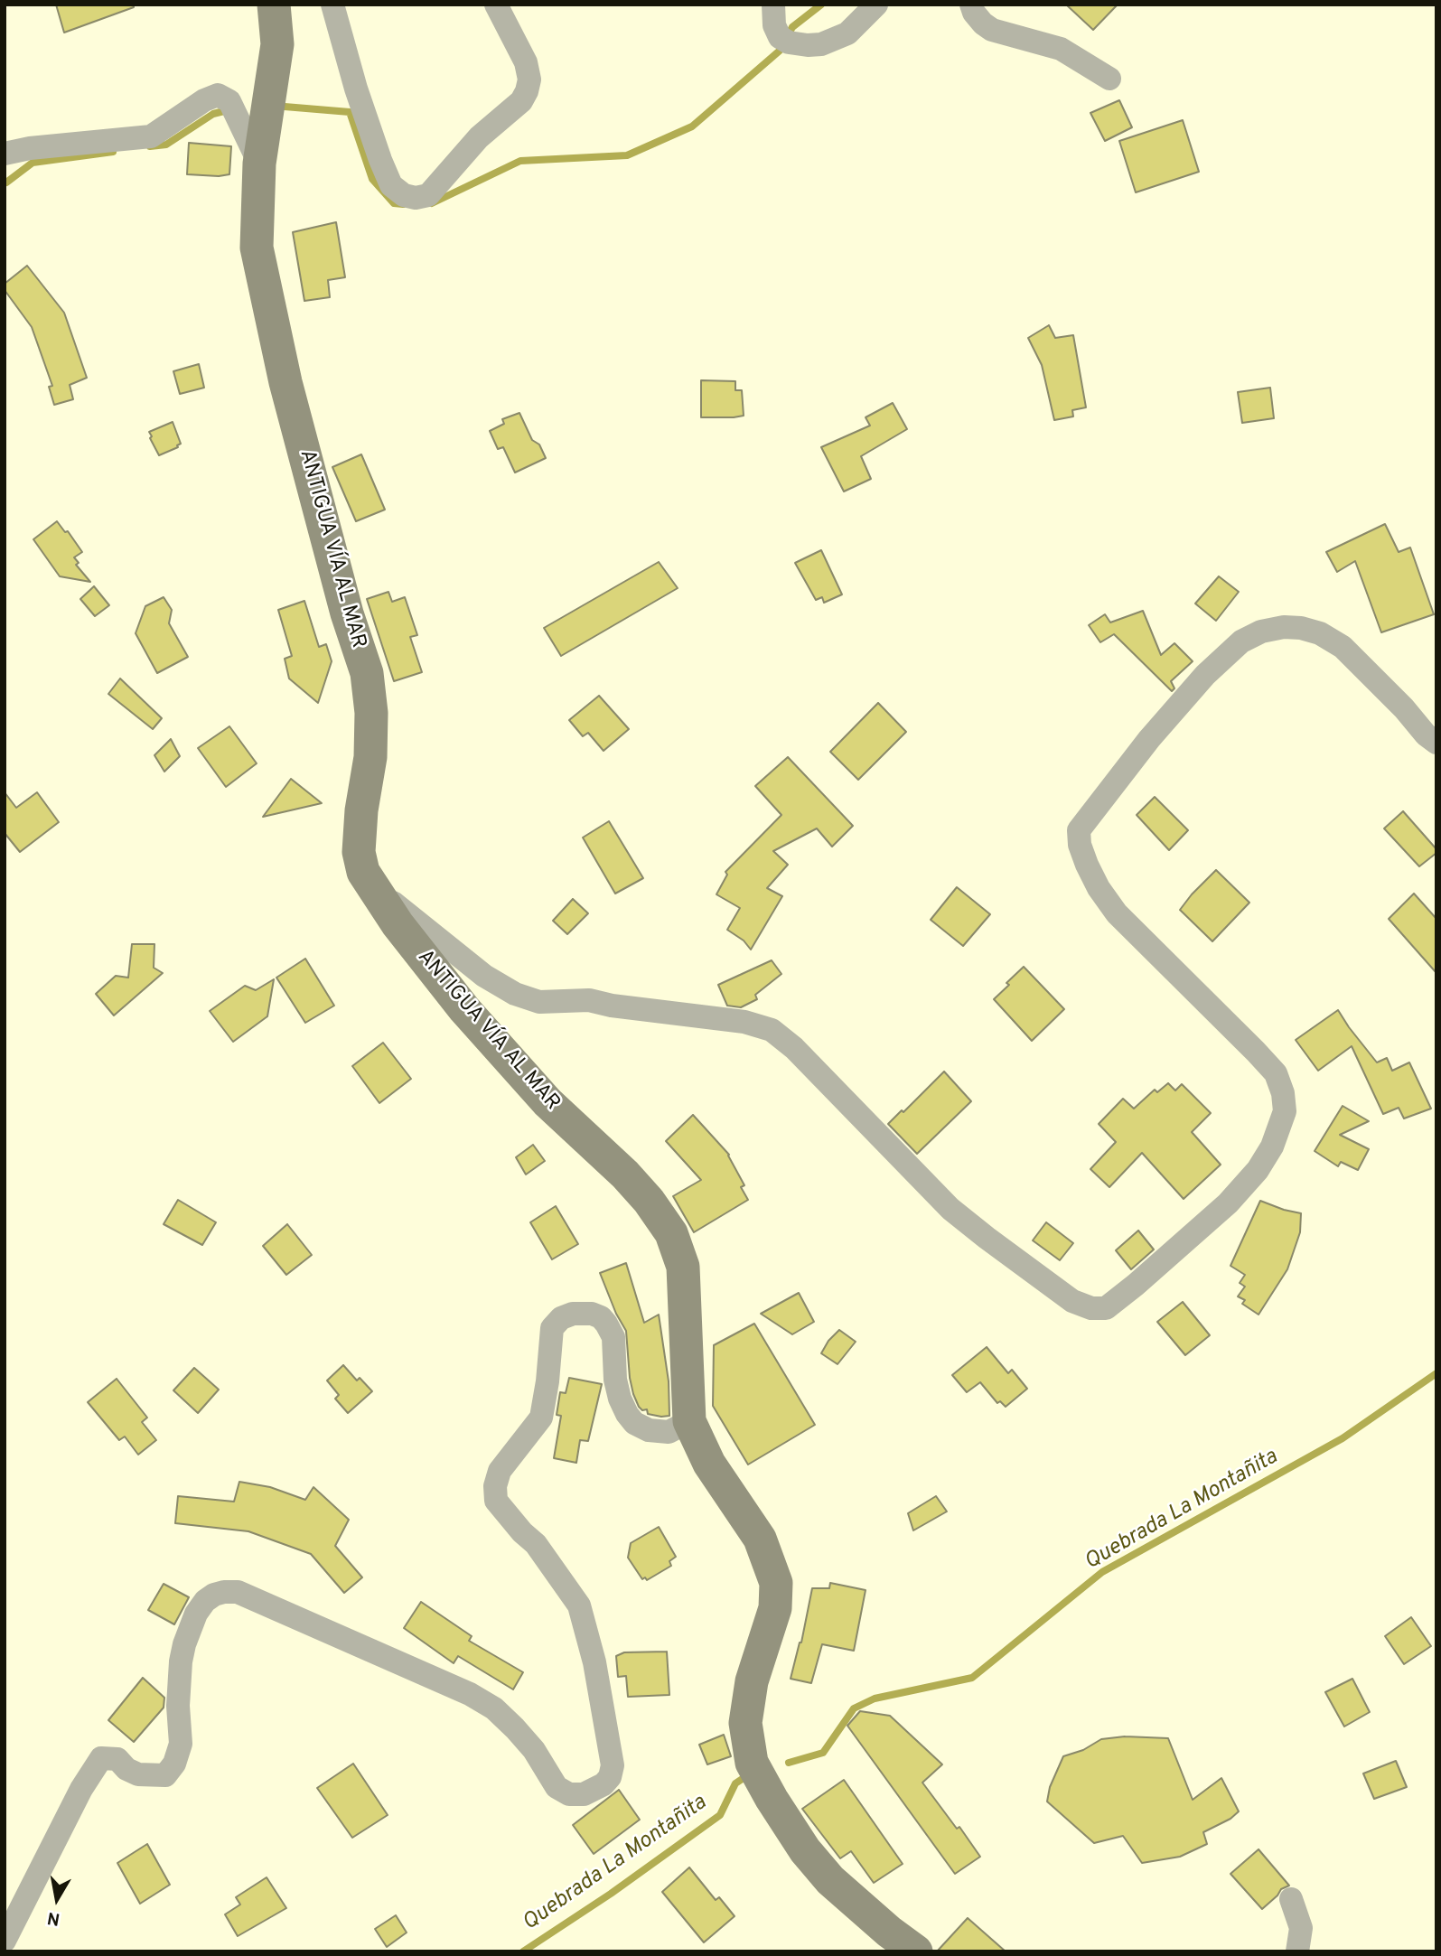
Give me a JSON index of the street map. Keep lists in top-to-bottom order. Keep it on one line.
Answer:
{"streets":{"main road":["ANTIGUA VÍA AL MAR"]},"water":["Quebrada La Montañita"],"north":"bottom"}
